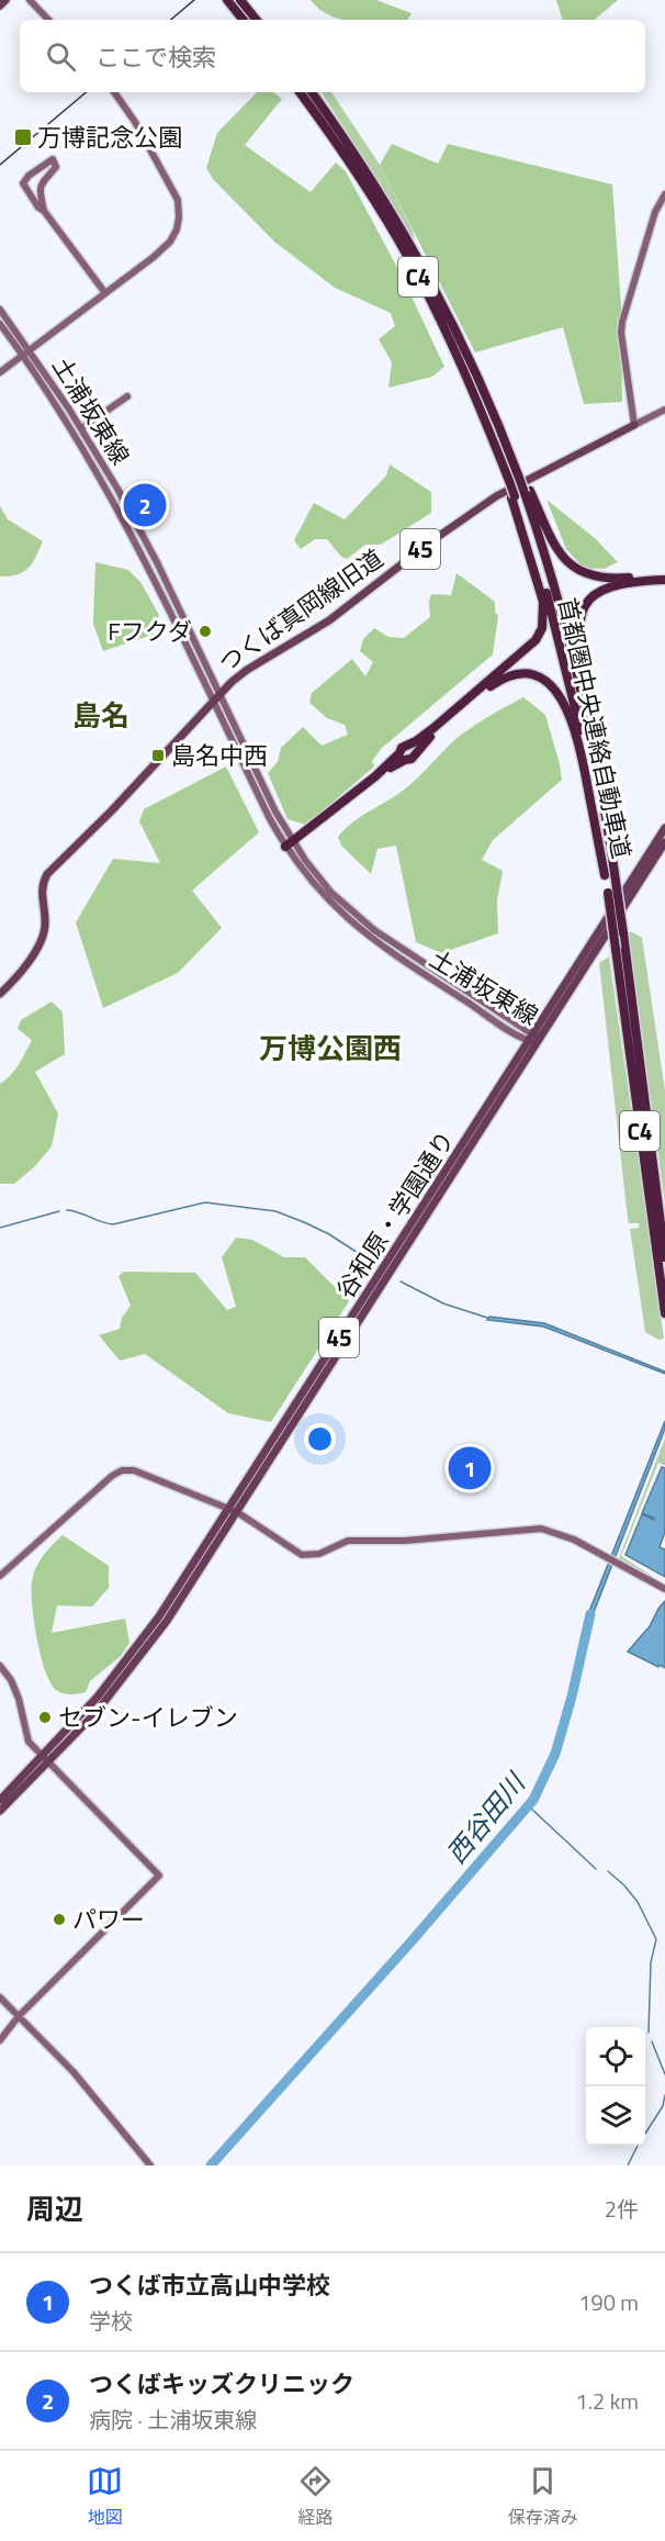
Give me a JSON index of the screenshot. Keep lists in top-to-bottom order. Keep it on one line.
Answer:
{"streets":{"highway":["C4","首都圏中央連絡自動車道"],"main road":["45","つくば真岡線旧道","谷和原・学園通り"],"street":["土浦坂東線"]},"crossings":[["土浦坂東線","つくば真岡線旧道"],["土浦坂東線","谷和原・学園通り"]],"districts":["島名","万博公園西"],"water":["西谷田川"],"places":{"transit":["万博記念公園","島名中西"],"other":["Fフクダ","セブン-イレブン","パワー"]},"page":{"search":"ここで検索","pins":["2","1"],"heading":["周辺","2件"],"list":[{"mark":"1","name":"つくば市立高山中学校","note":"学校","value":"190 m"},{"mark":"2","name":"つくばキッズクリニック","note":"病院 · 土浦坂東線","value":"1.2 km"}],"nav":["地図","経路","保存済み"]}}
